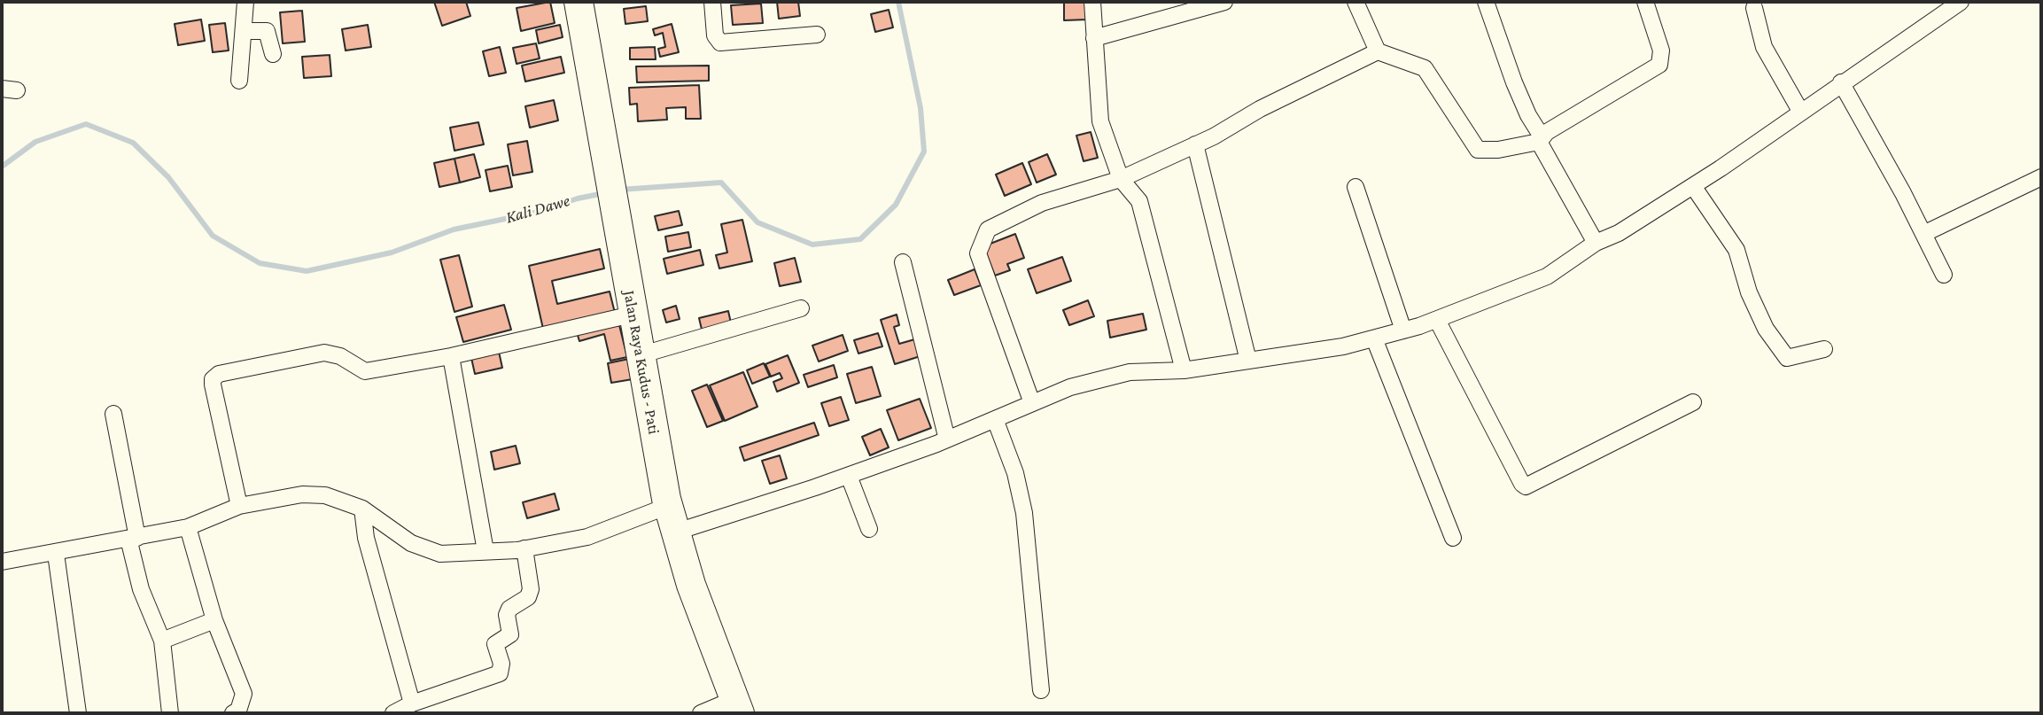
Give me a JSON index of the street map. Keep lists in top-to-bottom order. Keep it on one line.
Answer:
{"streets":{"highway":["Jalan Raya Kudus - Pati"]},"water":["Kali Dawe"]}
